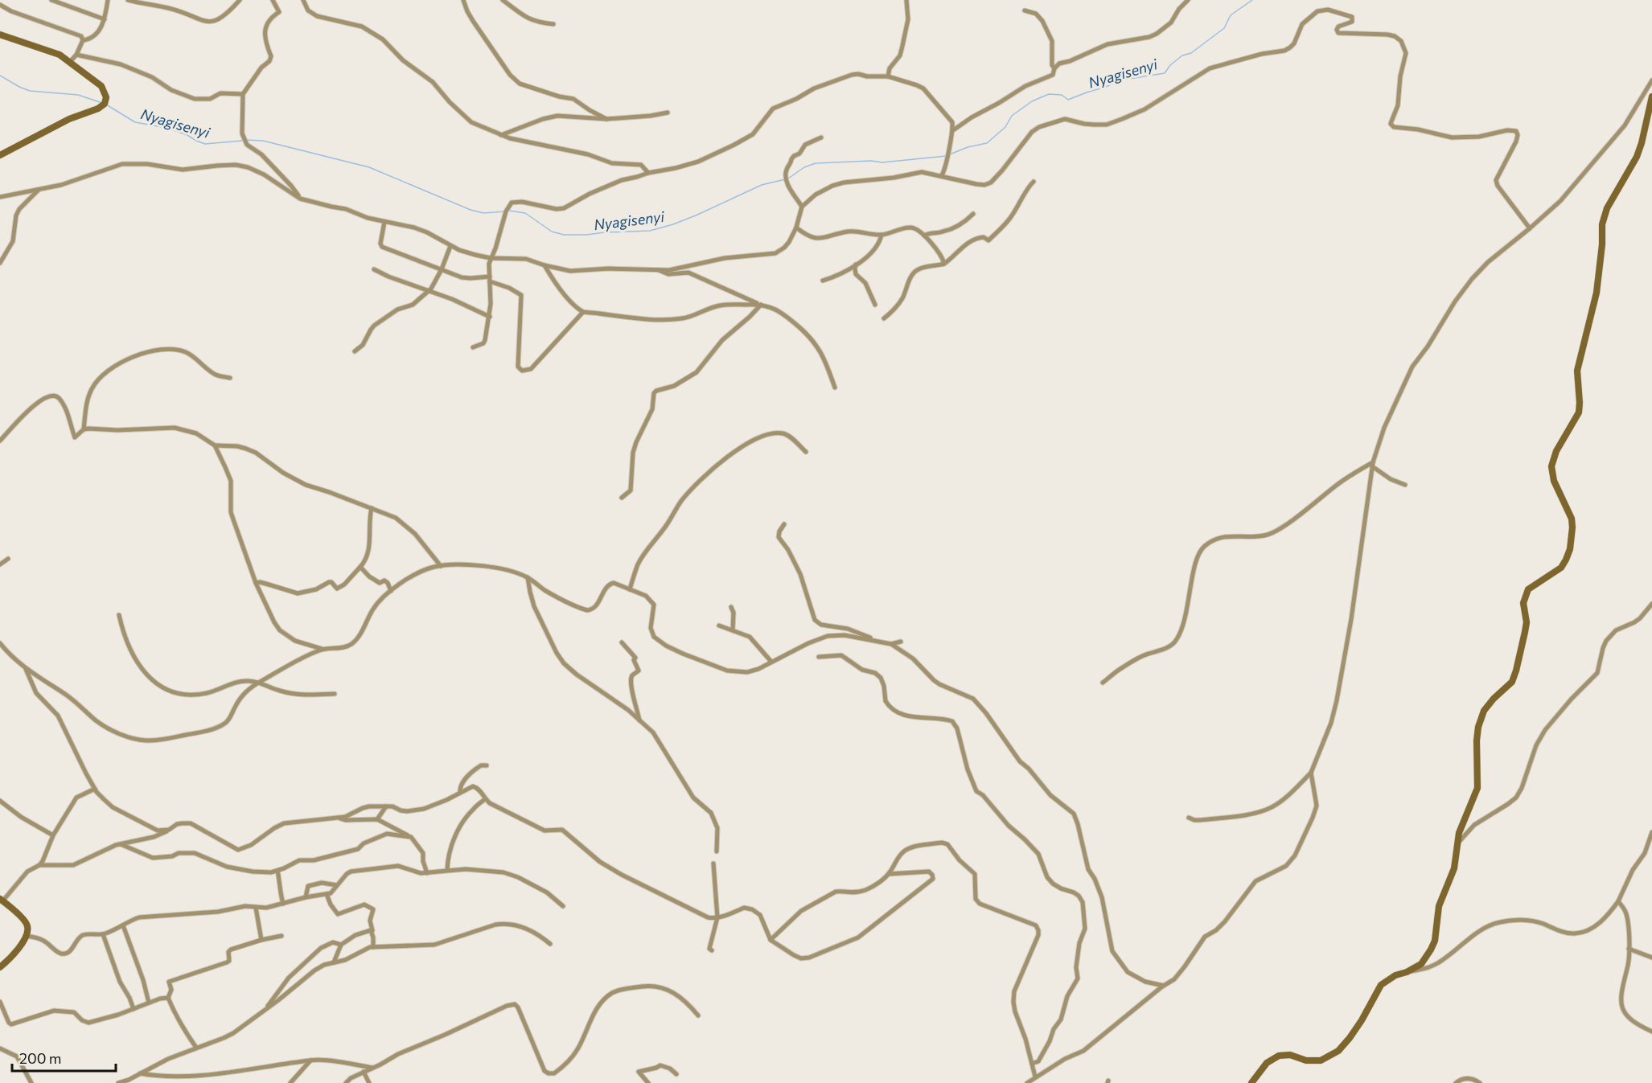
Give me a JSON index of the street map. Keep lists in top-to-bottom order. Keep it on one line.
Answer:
{"water":["Nyagisenyi"],"scale_bar":"200 m"}
